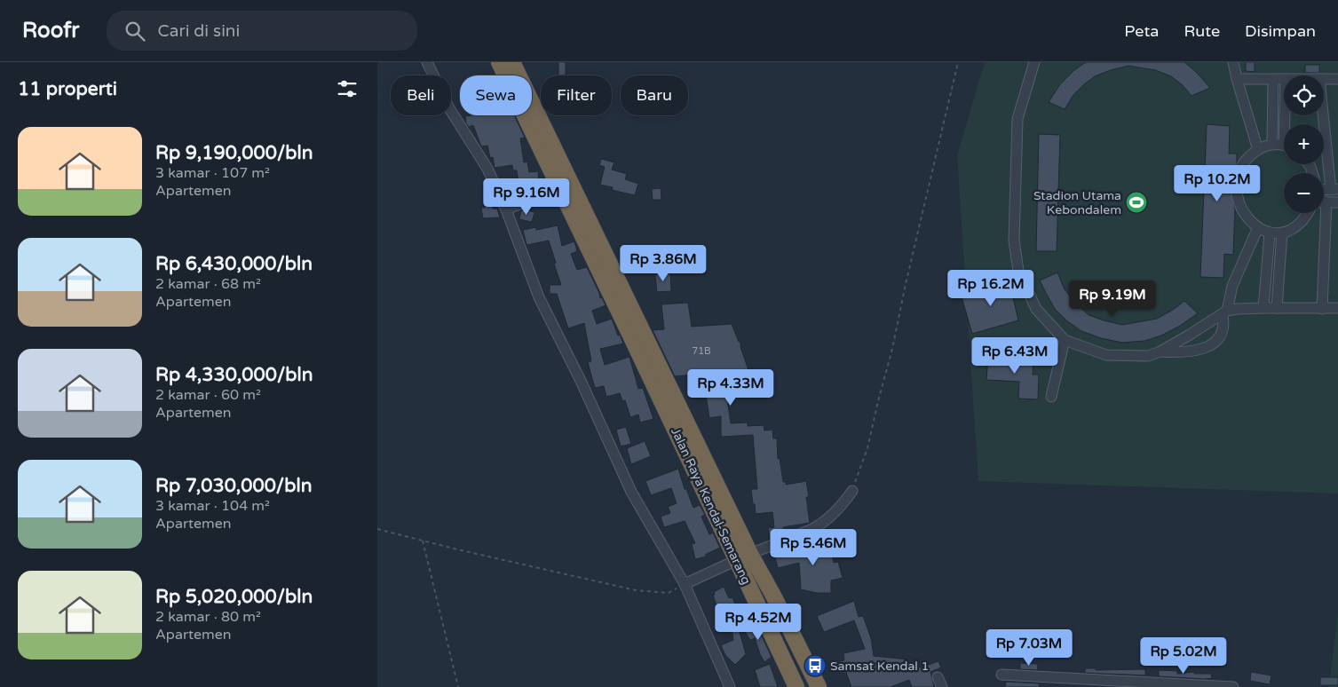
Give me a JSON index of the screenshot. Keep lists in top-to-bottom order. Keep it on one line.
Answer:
{"streets":{"highway":["Jalan Raya Kendal-Semarang"]},"places":{"sports":["Stadion Utama Kebondalem"],"bus stop":["Samsat Kendal 1"]},"house_numbers":["71B"],"page":{"header":"Roofr","search":"Cari di sini","nav":["Peta","Rute","Disimpan"],"heading":"11 properti","map_buttons":["+","−"],"chip":["Beli","Sewa","Filter","Baru"],"list":[{"name":"Rp 9,190,000/bln","note":"3 kamar · 107 m² · Apartemen"},{"name":"Rp 6,430,000/bln","note":"2 kamar · 68 m² · Apartemen"},{"name":"Rp 4,330,000/bln","note":"2 kamar · 60 m² · Apartemen"},{"name":"Rp 7,030,000/bln","note":"3 kamar · 104 m² · Apartemen"},{"name":"Rp 5,020,000/bln","note":"2 kamar · 80 m² · Apartemen"}],"price":["Rp 10.2M","Rp 9.16M","Rp 3.86M","Rp 16.2M","Rp 9.19M","Rp 6.43M","Rp 4.33M","Rp 5.46M","Rp 4.52M","Rp 7.03M","Rp 5.02M"]}}
